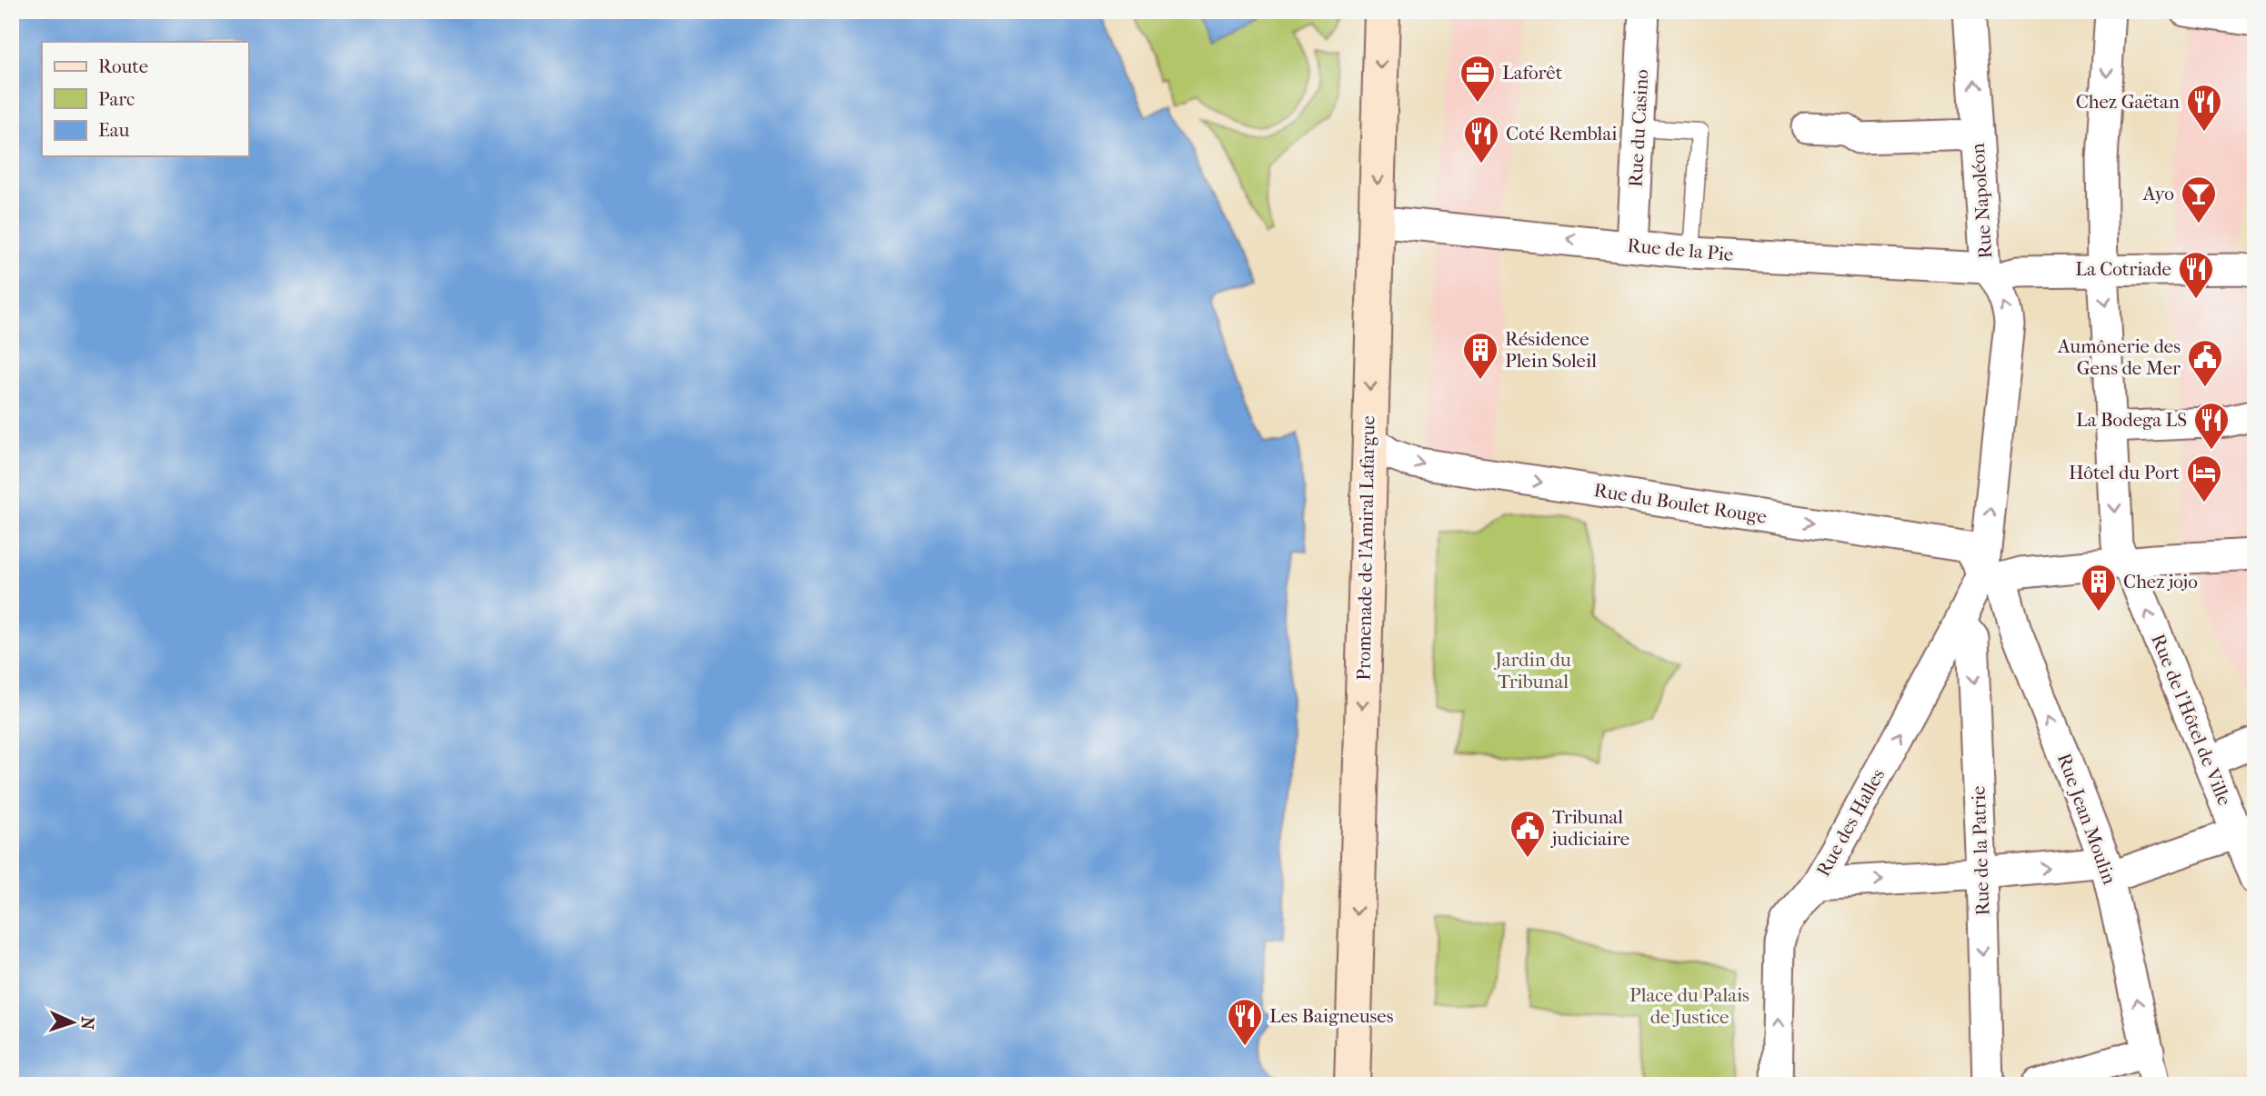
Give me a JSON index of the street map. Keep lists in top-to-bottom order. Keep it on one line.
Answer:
{"streets":{"street":["Rue du Casino","Rue Napoléon","Rue de la Pie","Rue du Boulet Rouge","Promenade de l'Amiral Lafargue","Rue de l'Hôtel de Ville","Rue Jean Moulin","Rue des Halles","Rue de la Patrie"]},"crossings":[["Rue du Casino","Rue de la Pie"],["Rue Napoléon","Rue de la Pie"],["Rue Napoléon","Rue du Boulet Rouge"],["Rue Napoléon","Rue Jean Moulin"],["Rue Napoléon","Rue des Halles"],["Rue de la Pie","Promenade de l'Amiral Lafargue"],["Rue de la Pie","Rue de l'Hôtel de Ville"],["Rue du Boulet Rouge","Promenade de l'Amiral Lafargue"],["Rue du Boulet Rouge","Rue Jean Moulin"],["Rue du Boulet Rouge","Rue des Halles"],["Rue Jean Moulin","Rue des Halles"],["Rue des Halles","Rue de la Patrie"]],"one_way":["Rue Napoléon","Rue du Boulet Rouge","Promenade de l'Amiral Lafargue","Rue Jean Moulin","Rue des Halles","Rue de la Patrie"],"parks":["Jardin du Tribunal","Place du Palais de Justice"],"places":{"office":["Laforêt"],"restaurant":["Chez Gaëtan","Coté Remblai","La Cotriade","La Bodega LS","Les Baigneuses"],"bar":["Ayo"],"building":["Résidence Plein Soleil","Chez jojo"],"public building":["Aumônerie des Gens de Mer","Tribunal judiciaire"],"hotel":["Hôtel du Port"]},"legend":["Route","Parc","Eau"],"north":"right"}
